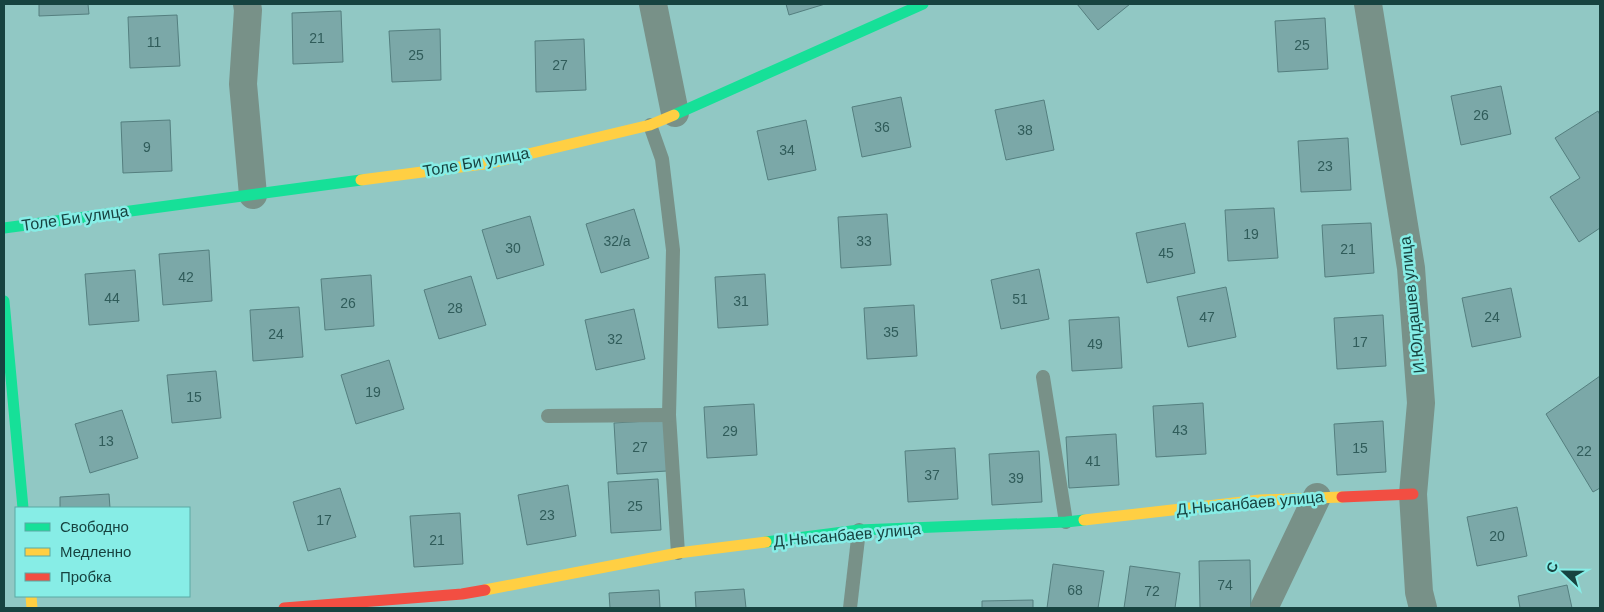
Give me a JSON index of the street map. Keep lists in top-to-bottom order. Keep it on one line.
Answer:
{"streets":{"street":["Толе Би улица","И.Юлдашев улица","Д.Нысанбаев улица"]},"crossings":[["И.Юлдашев улица","Д.Нысанбаев улица"]],"house_numbers":["21","11","25","25","27","26","36","38","9","34","23","19","32/a","33","30","21","45","42","44","51","31","26","28","47","24","35","24","32","17","49","19","15","43","29","13","27","15","22","41","37","39","25","23","17","20","21","74","68","72"],"legend":["Свободно","Медленно","Пробка"],"north":"left"}
